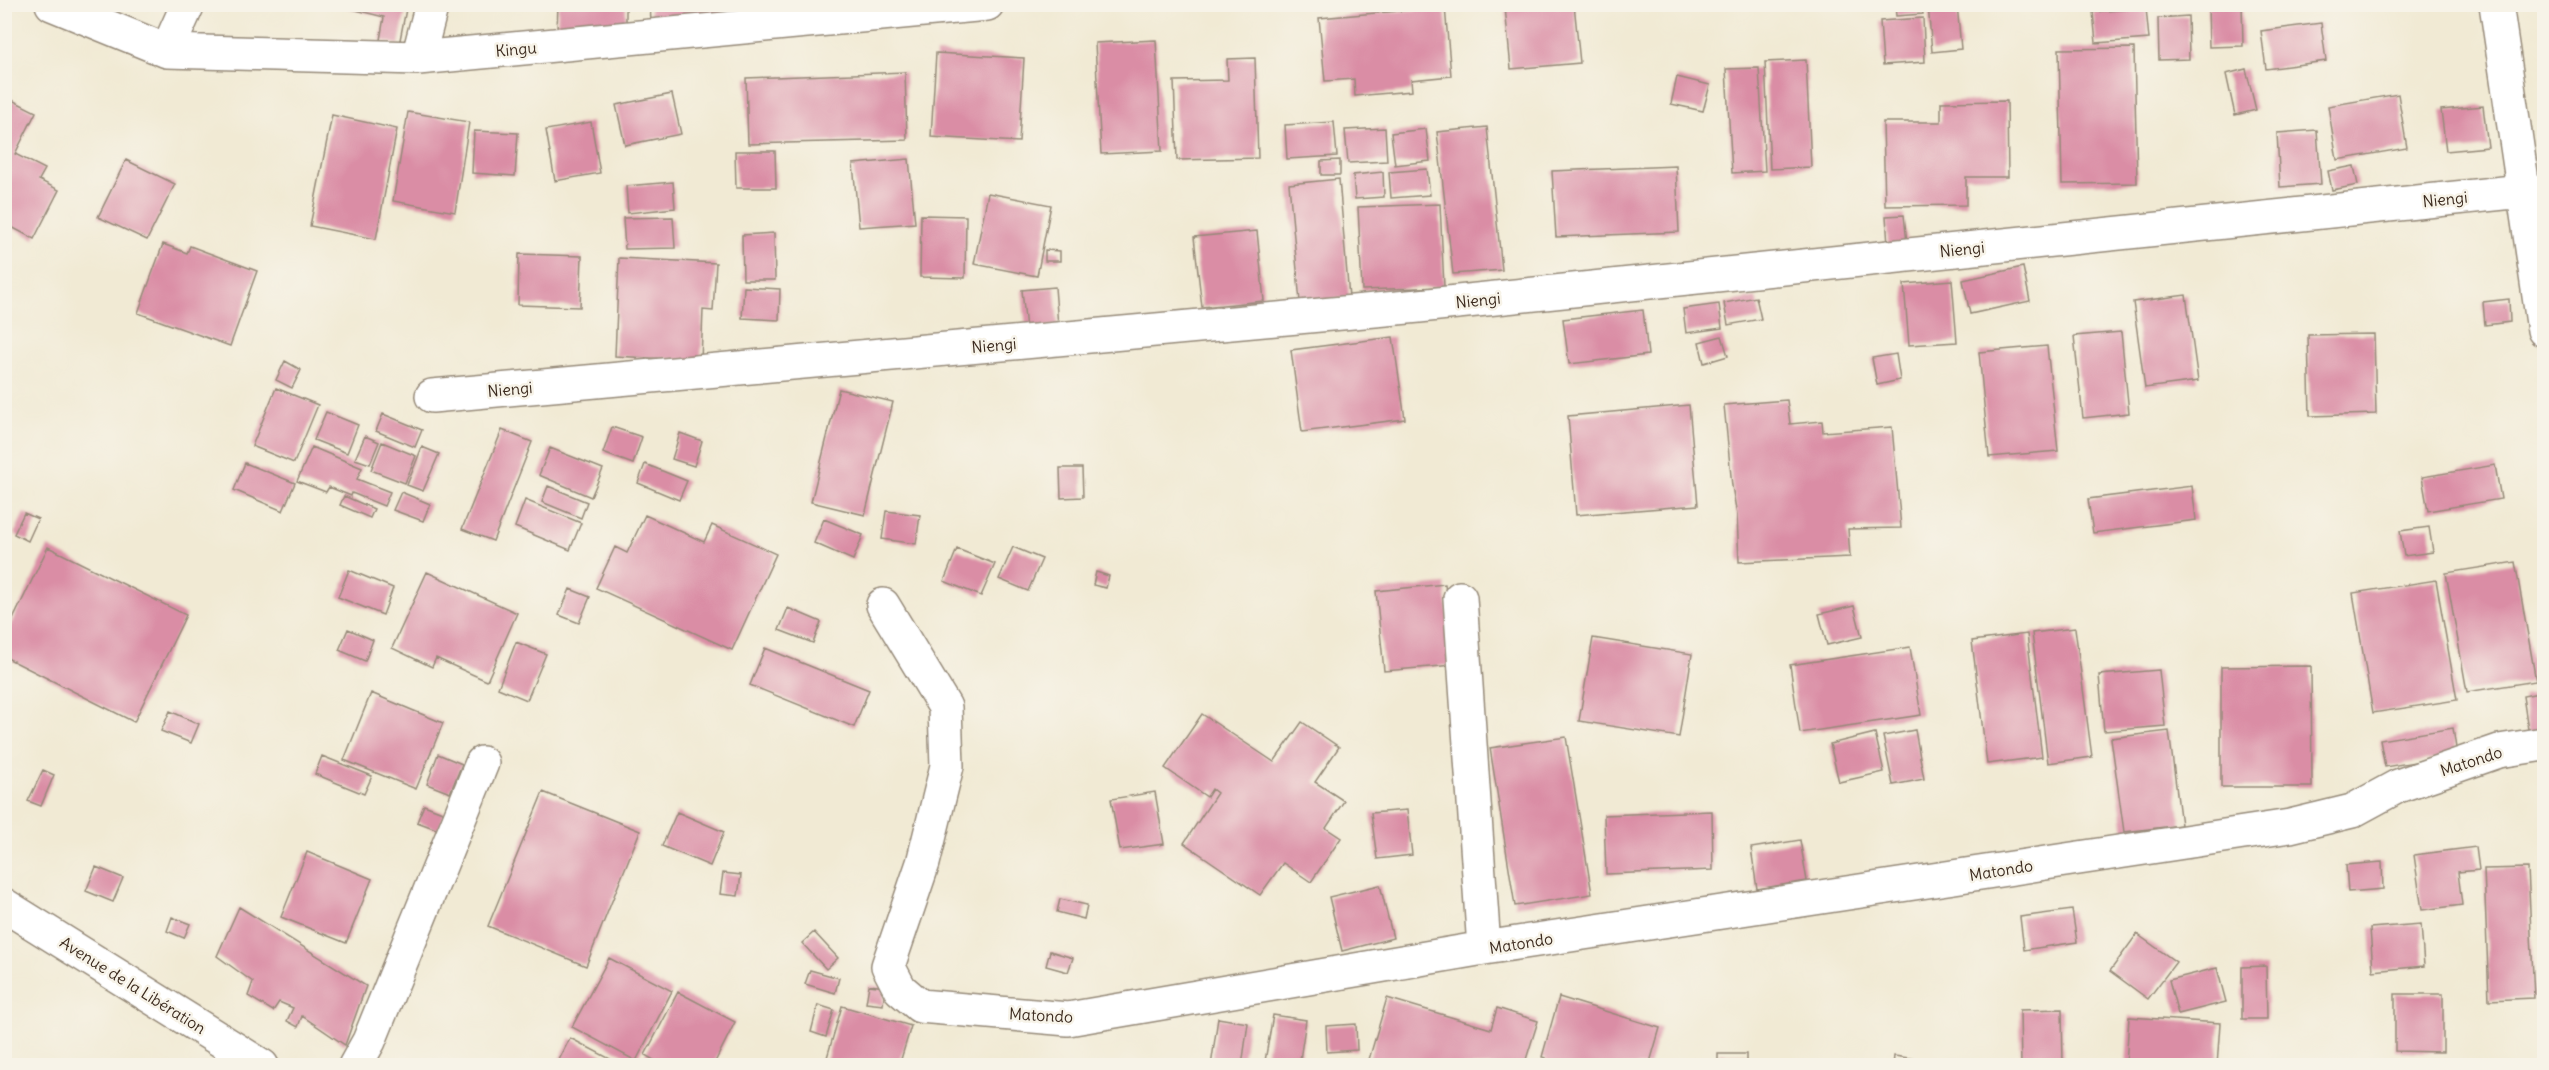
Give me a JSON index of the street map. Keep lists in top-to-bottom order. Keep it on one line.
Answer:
{"streets":{"main road":["Kingu","Niengi","Matondo","Avenue de la Libération"]}}
